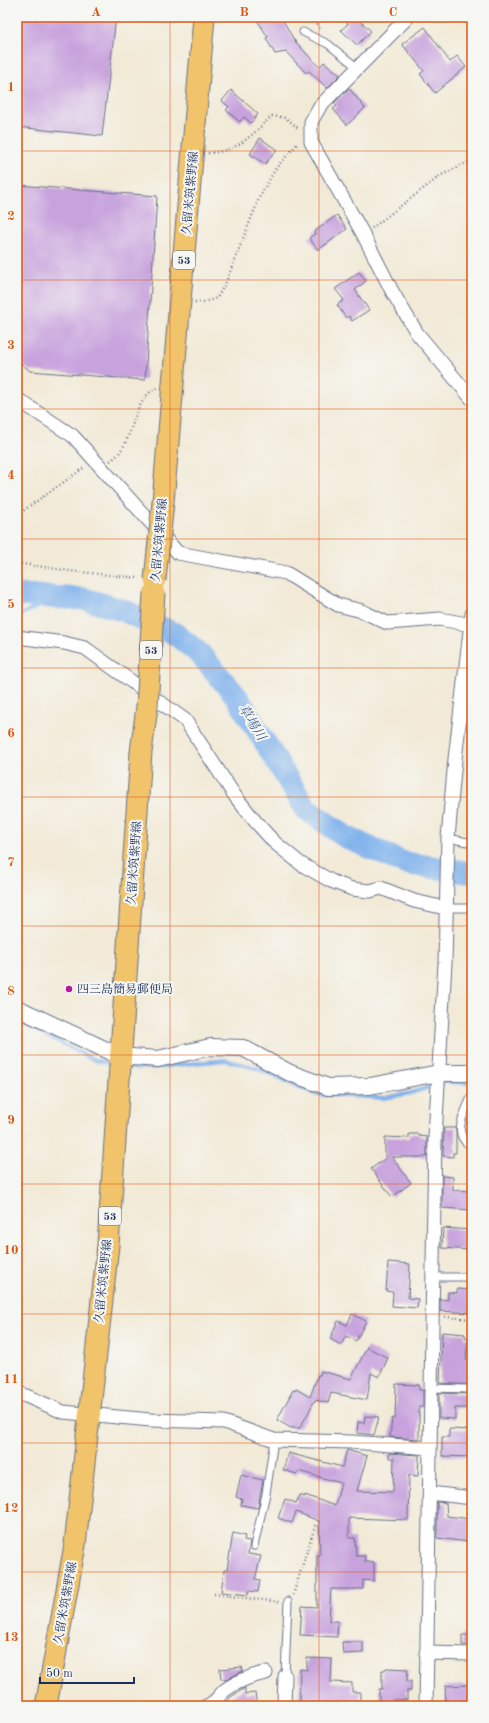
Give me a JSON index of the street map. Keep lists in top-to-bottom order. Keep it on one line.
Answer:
{"streets":{"main road":["久留米筑紫野線","53"]},"water":["草場川"],"places":["四三島簡易郵便局"],"scale_bar":"50 m","grid":{"columns":["A","B","C"],"rows":["1","2","3","4","5","6","7","8","9","10","11","12","13"]}}
